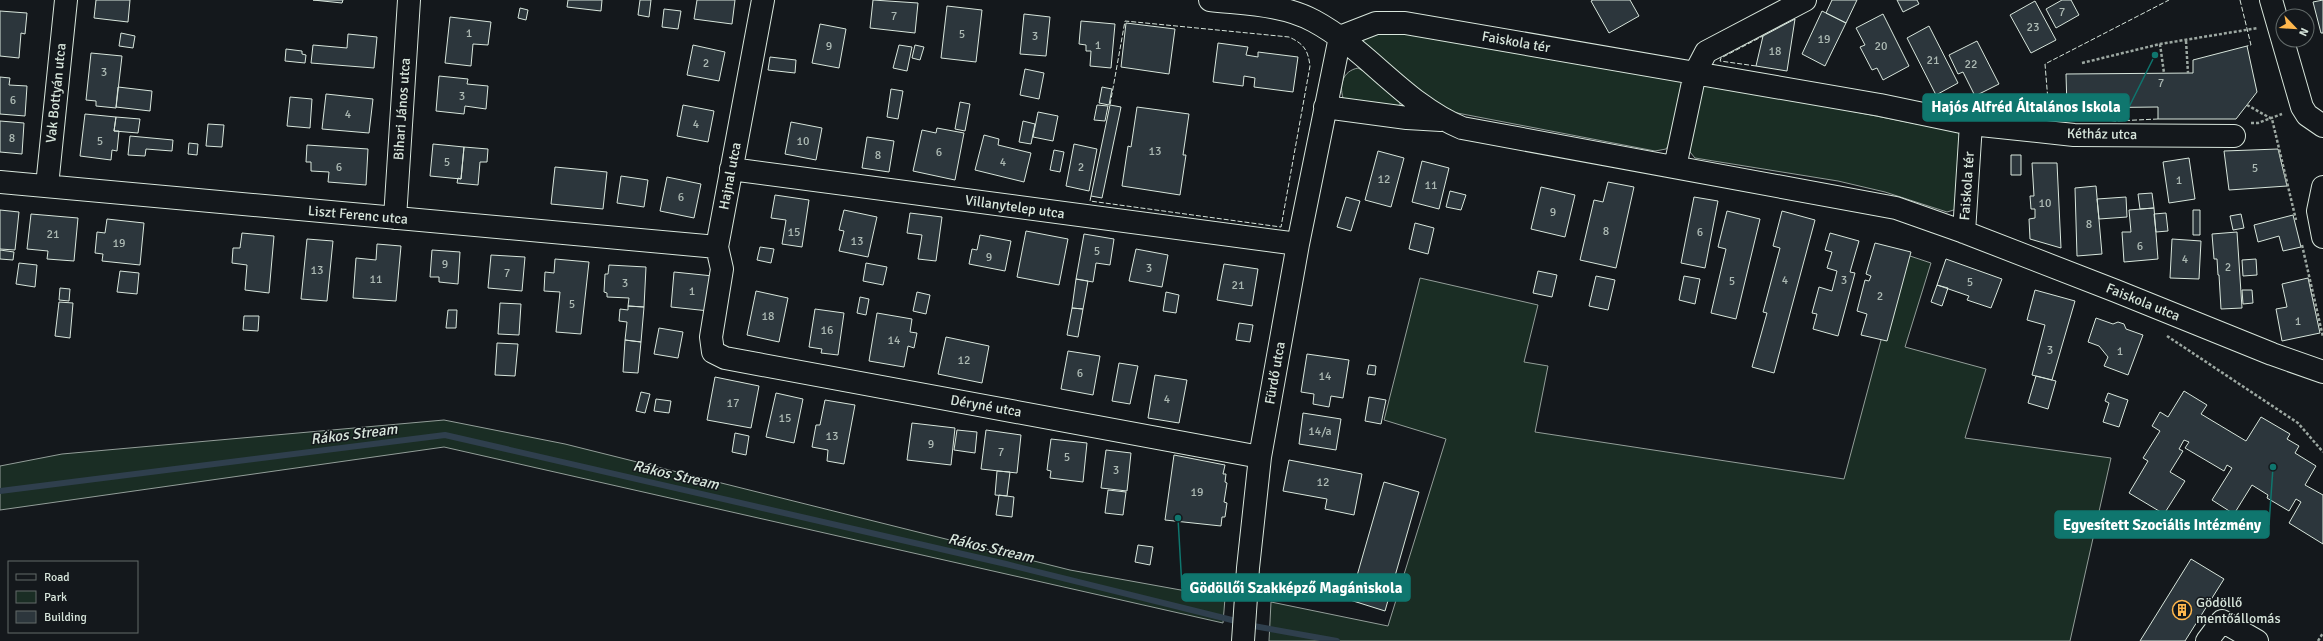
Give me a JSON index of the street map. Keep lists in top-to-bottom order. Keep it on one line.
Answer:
{"streets":{"street":["Faiskola tér","Vak Bottyán utca","Bihari János utca","Kétház utca","Hajnal utca","Villanytelep utca","Liszt Ferenc utca","Faiskola utca","Fürdő utca","Déryné utca"]},"crossings":[["Faiskola tér","Kétház utca"],["Faiskola tér","Faiskola utca"],["Faiskola tér","Fürdő utca"],["Vak Bottyán utca","Liszt Ferenc utca"],["Bihari János utca","Liszt Ferenc utca"],["Hajnal utca","Villanytelep utca"],["Hajnal utca","Liszt Ferenc utca"],["Hajnal utca","Déryné utca"],["Villanytelep utca","Fürdő utca"],["Fürdő utca","Déryné utca"]],"water":["Rákos Stream"],"places":{"other":["Hajós Alfréd Általános Iskola","Egyesített Szociális Intézmény","Gödöllői Szakképző Magániskola"],"building":["Gödöllő mentőállomás"]},"house_numbers":["7","7","23","1","5","3","19","1","9","20","18","21","2","22","3","7","3","6","4","4","8","5","10","13","6","8","5","4","6","2","5","12","1","11","6","10","9","8","8","15","6","21","13","19","6","5","9","4","9","2","3","13","7","11","4","3","5","5","3","21","1","2","5","18","1","16","14","3","1","12","6","14","4","17","15","14/a","13","9","7","5","3","12","19"],"legend":["Road","Park","Building"],"north":"bottom right"}
